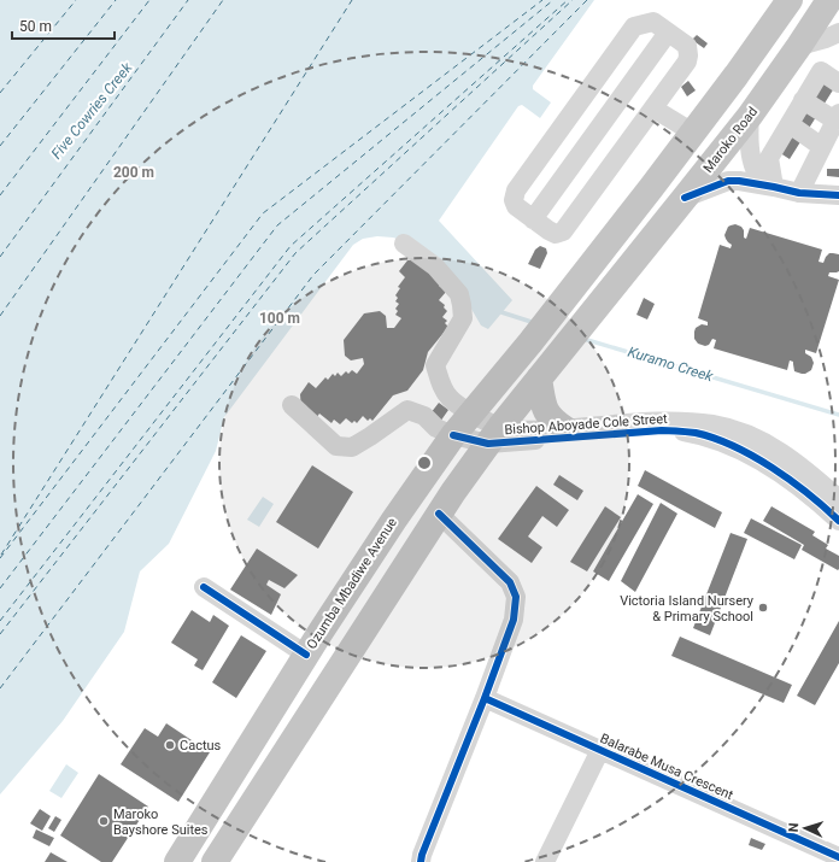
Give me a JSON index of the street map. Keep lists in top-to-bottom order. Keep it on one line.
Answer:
{"streets":{"highway":["Maroko Road","Ozumba Mbadiwe Avenue"],"street":["Bishop Aboyade Cole Street","Balarabe Musa Crescent"]},"crossings":[["Bishop Aboyade Cole Street","Ozumba Mbadiwe Avenue"]],"water":["Five Cowries Creek","Kuramo Creek"],"places":["Victoria Island Nursery & Primary School","Cactus","Maroko Bayshore Suites"],"scale_bar":"50 m","north":"left","rings":["200 m","100 m"]}
